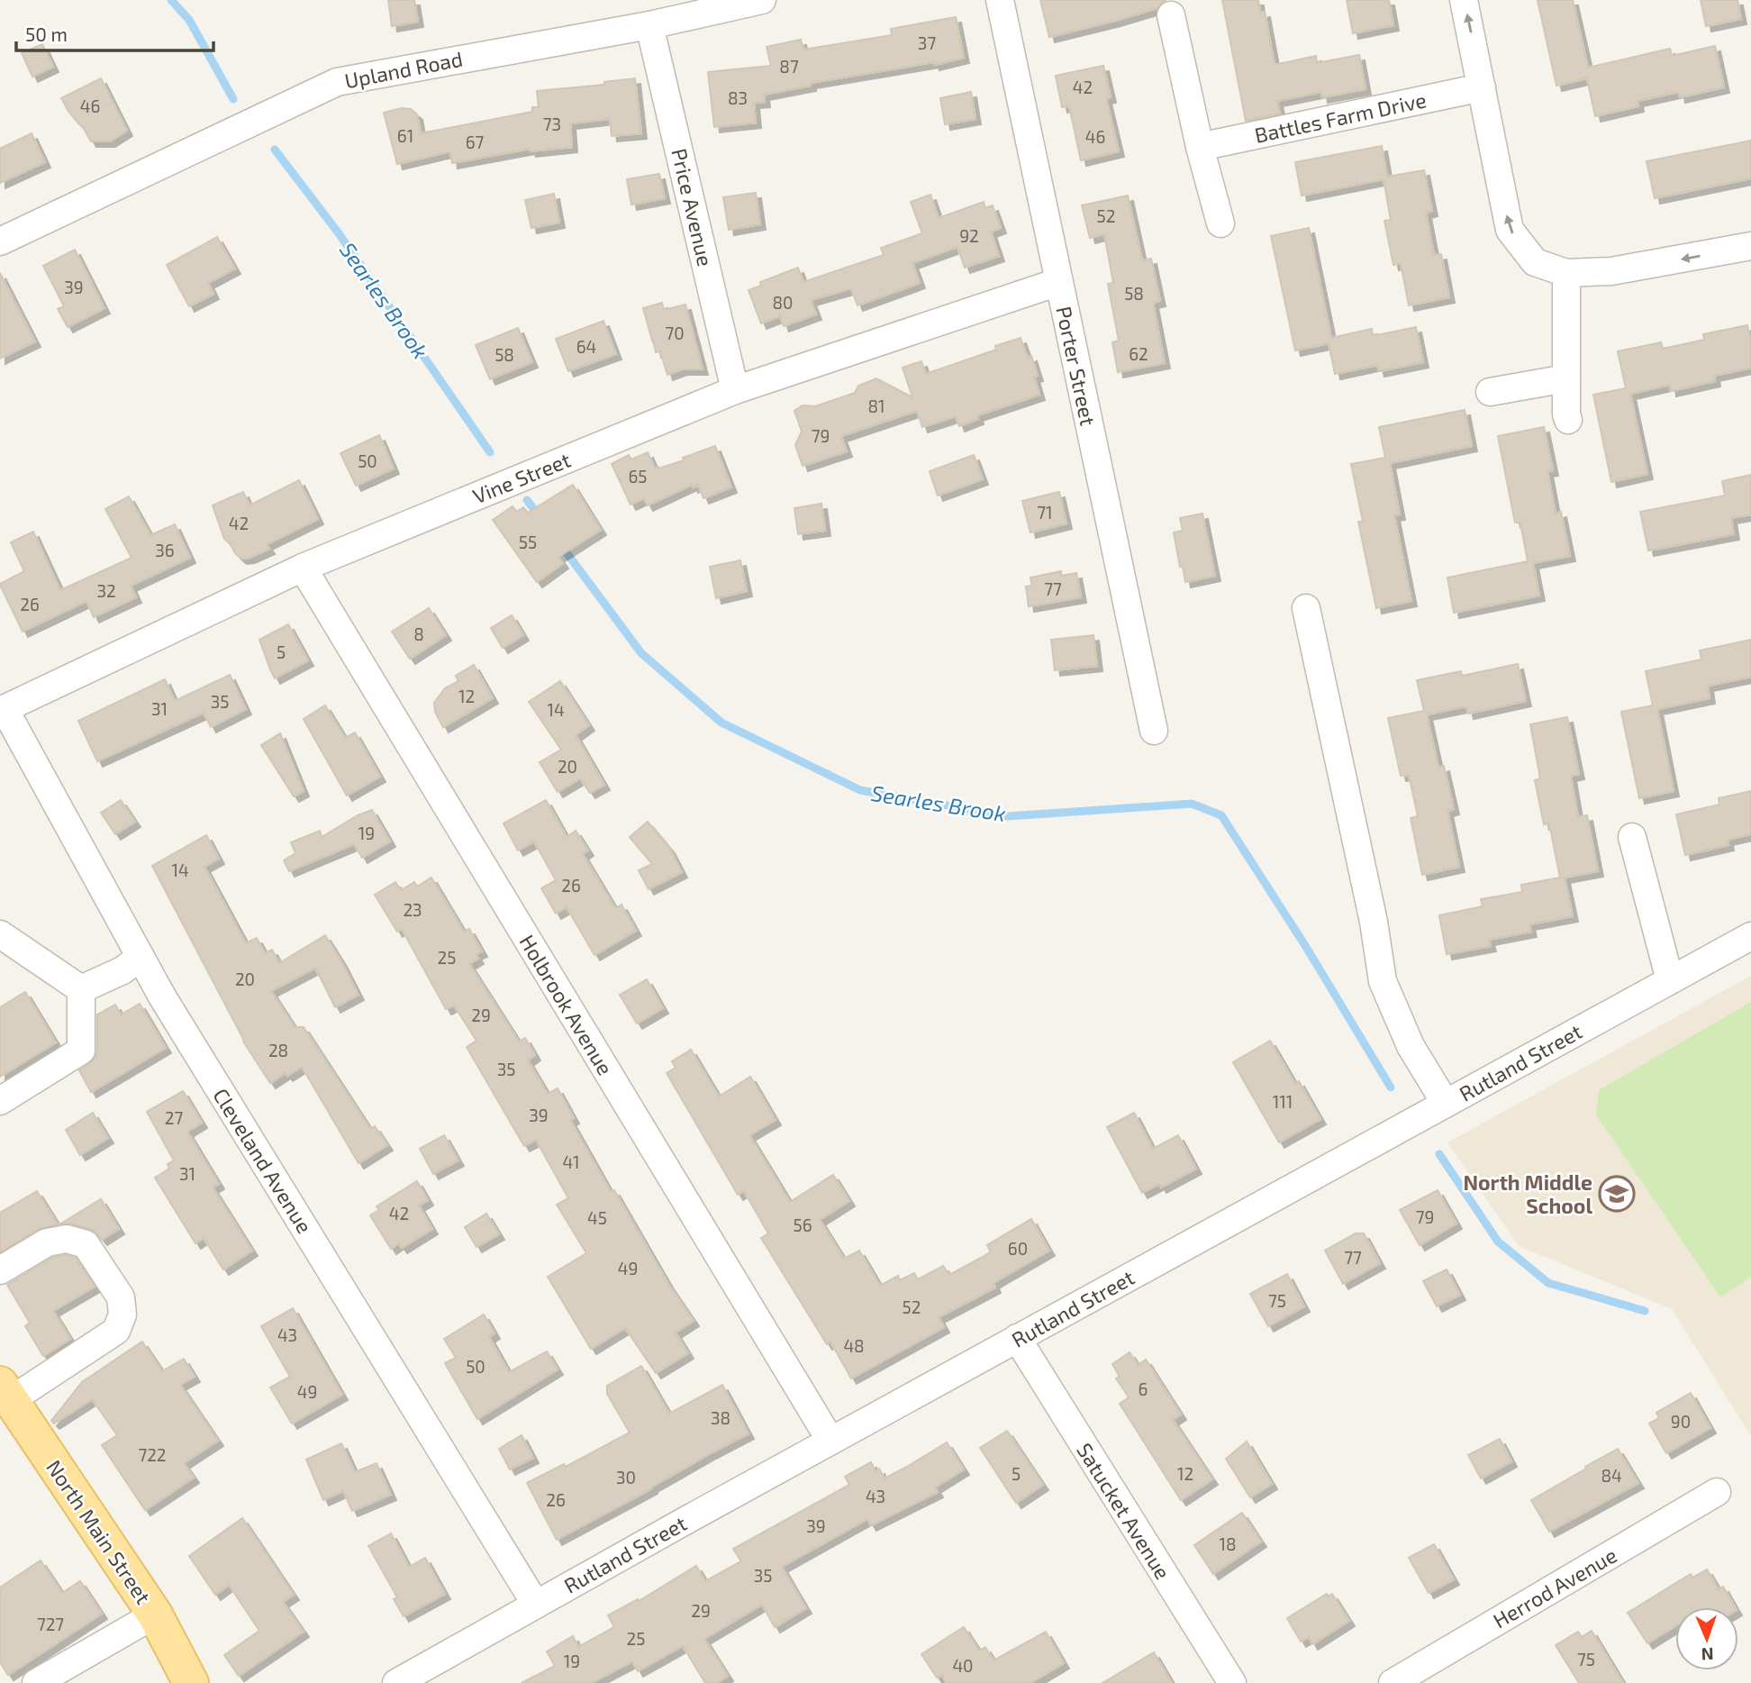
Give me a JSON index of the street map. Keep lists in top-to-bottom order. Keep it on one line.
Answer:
{"streets":{"main road":["North Main Street"],"street":["Upland Road","Battles Farm Drive","Price Avenue","Porter Street","Vine Street","Holbrook Avenue","Rutland Street","Cleveland Avenue","Satucket Avenue","Herrod Avenue"]},"crossings":[["Upland Road","Price Avenue"],["Price Avenue","Vine Street"],["Porter Street","Vine Street"],["Vine Street","Holbrook Avenue"],["Vine Street","Cleveland Avenue"],["Holbrook Avenue","Rutland Street"],["Rutland Street","Cleveland Avenue"],["Rutland Street","Satucket Avenue"]],"water":["Searles Brook"],"places":{"school or university":["North Middle School"]},"house_numbers":["37","87","42","83","46","73","61","46","67","52","92","39","58","80","70","64","62","58","81","79","50","65","71","42","55","36","77","32","26","8","5","12","35","31","14","20","19","14","26","23","25","20","29","28","35","111","39","27","41","31","42","79","45","56","60","77","49","75","52","43","48","50","6","49","38","90","722","5","12","84","30","43","26","39","18","35","29","727","25","75","19","40"],"scale_bar":"50 m","north":"bottom"}
